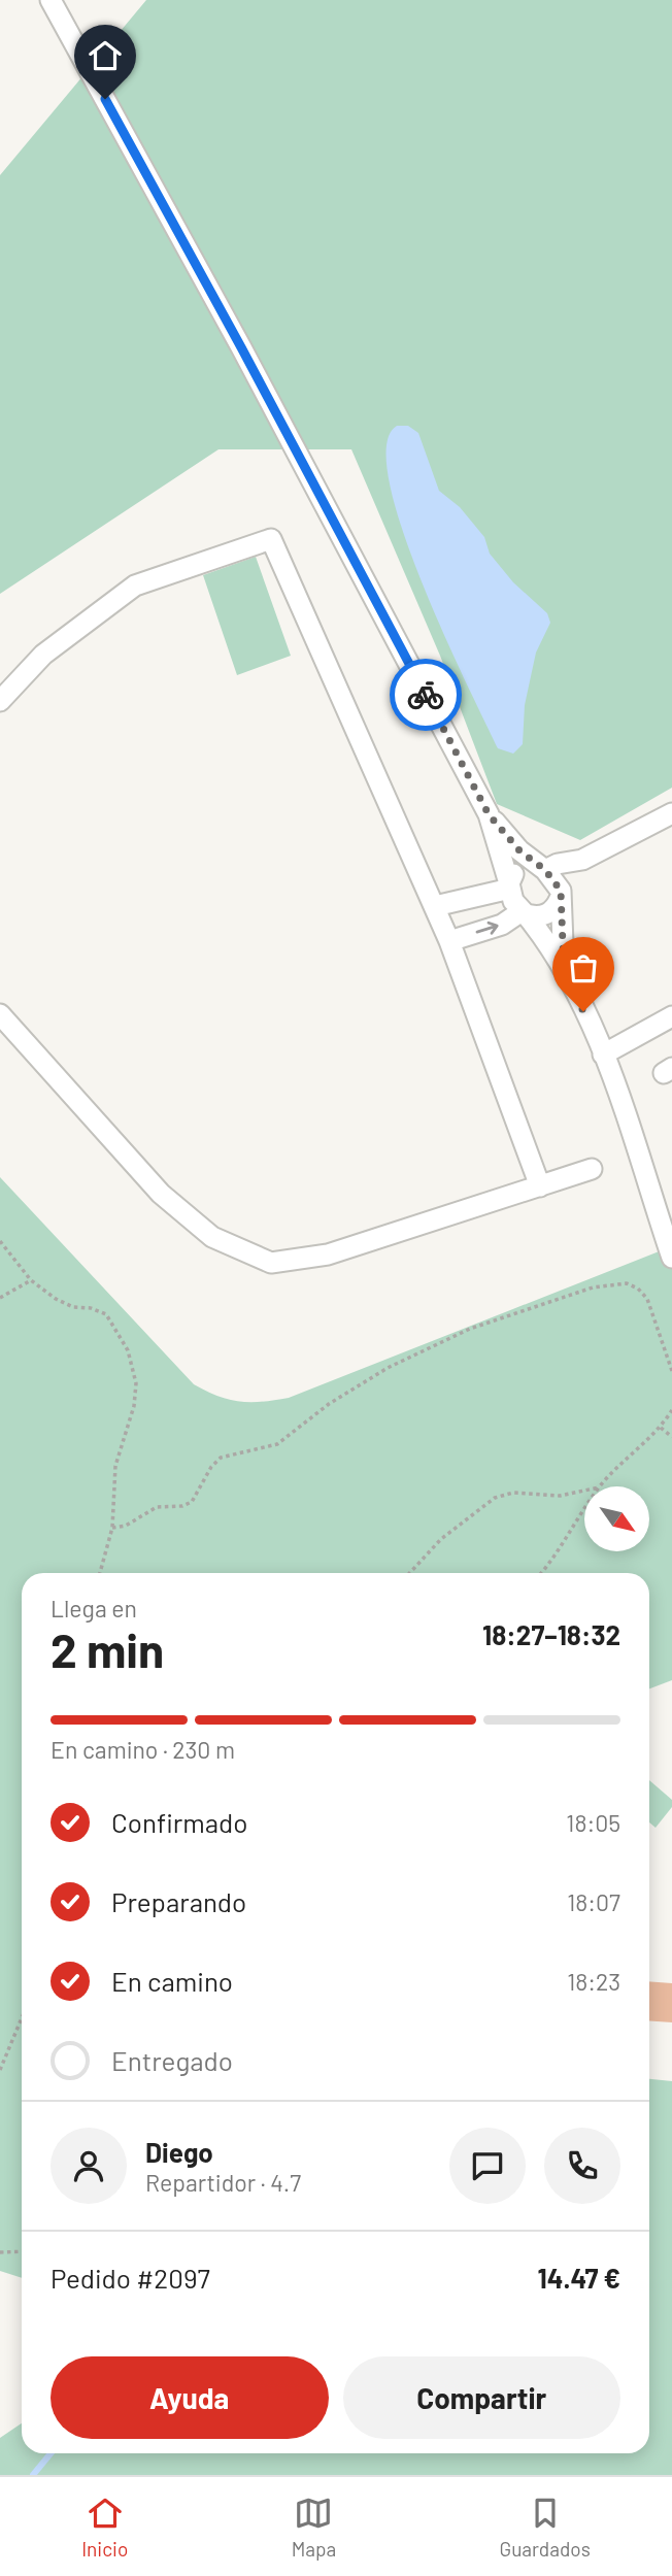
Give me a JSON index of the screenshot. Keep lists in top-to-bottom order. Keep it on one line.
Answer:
{"north":"bottom right","page":{"heading":["2 min","Llega en","18:27–18:32"],"panel":["Diego","Repartidor · 4.7","Pedido #2097","14.47 €"],"bar":"En camino · 230 m","list":[["Confirmado","18:05"],["Preparando","18:07"],["En camino","18:23"],"Entregado"],"buttons":["Ayuda","Compartir"],"tabs":["Inicio","Mapa","Guardados"]}}
